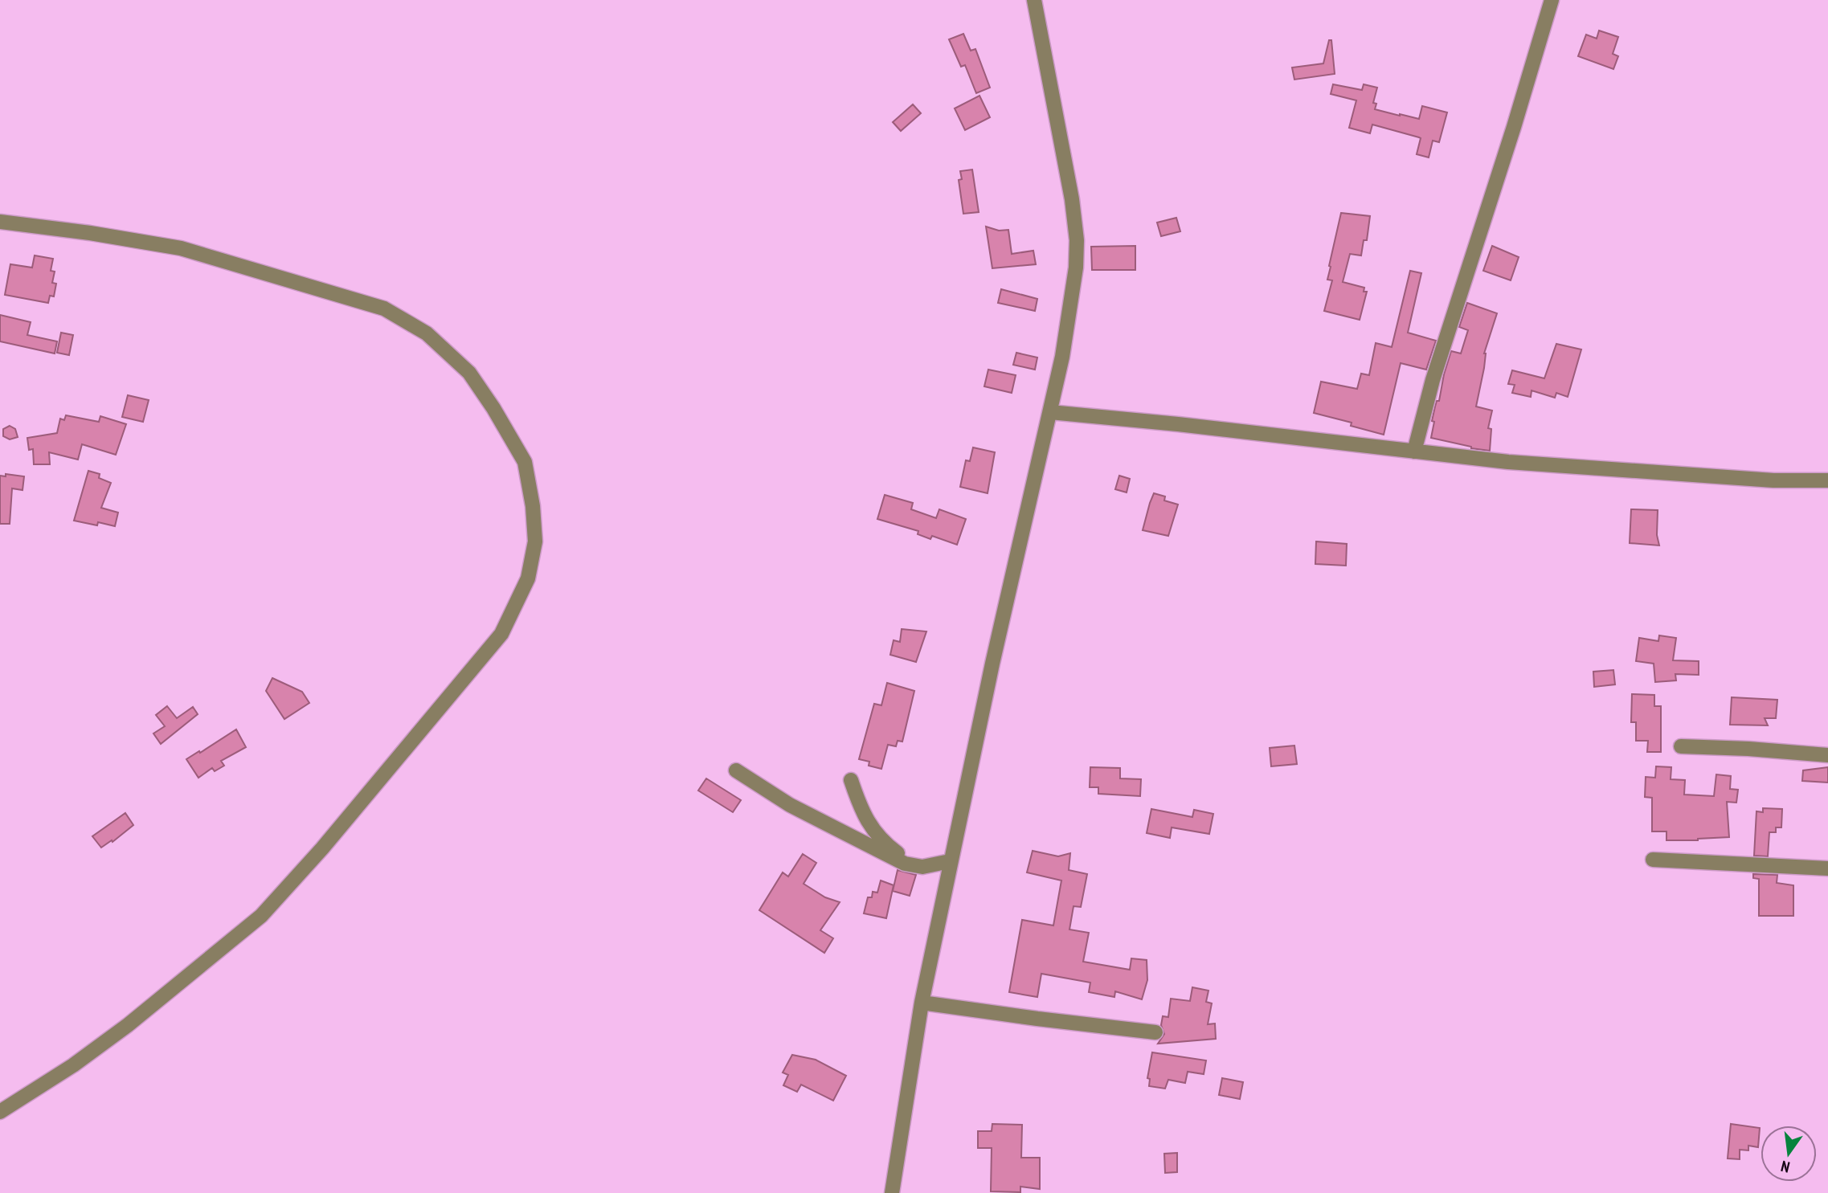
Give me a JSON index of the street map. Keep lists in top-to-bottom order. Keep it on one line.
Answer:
{"north":"bottom"}
